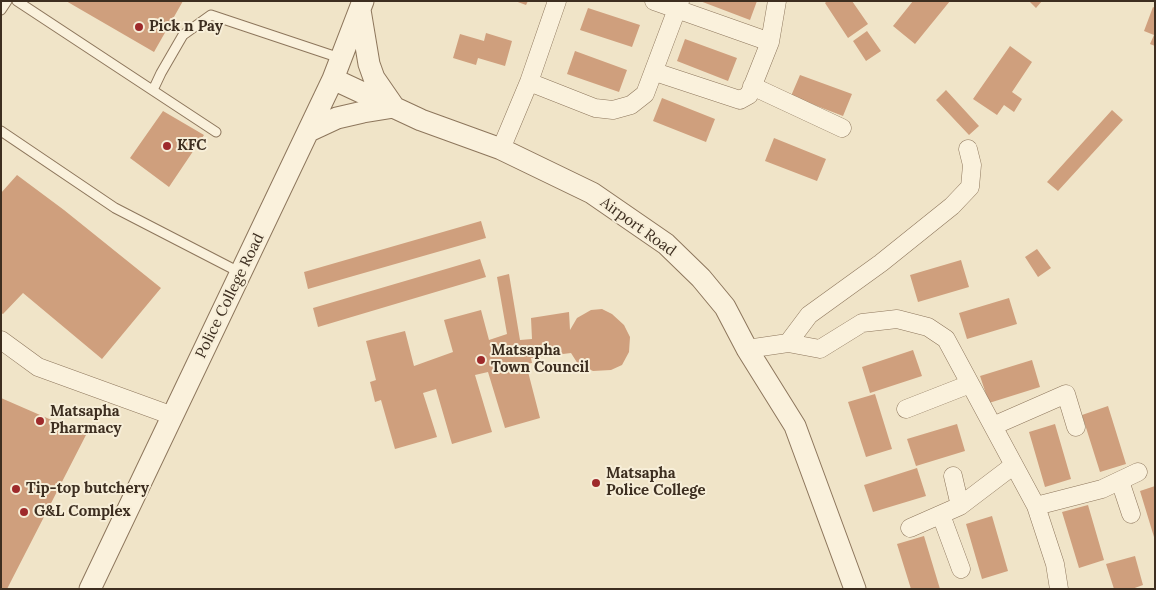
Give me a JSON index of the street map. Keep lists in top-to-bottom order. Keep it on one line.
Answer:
{"streets":{"street":["Airport Road","Police College Road"]},"crossings":[["Airport Road","Police College Road"]],"places":["Pick n Pay","KFC","Matsapha Town Council","Matsapha Pharmacy","Matsapha Police College","Tip-top butchery","G&L Complex"]}
